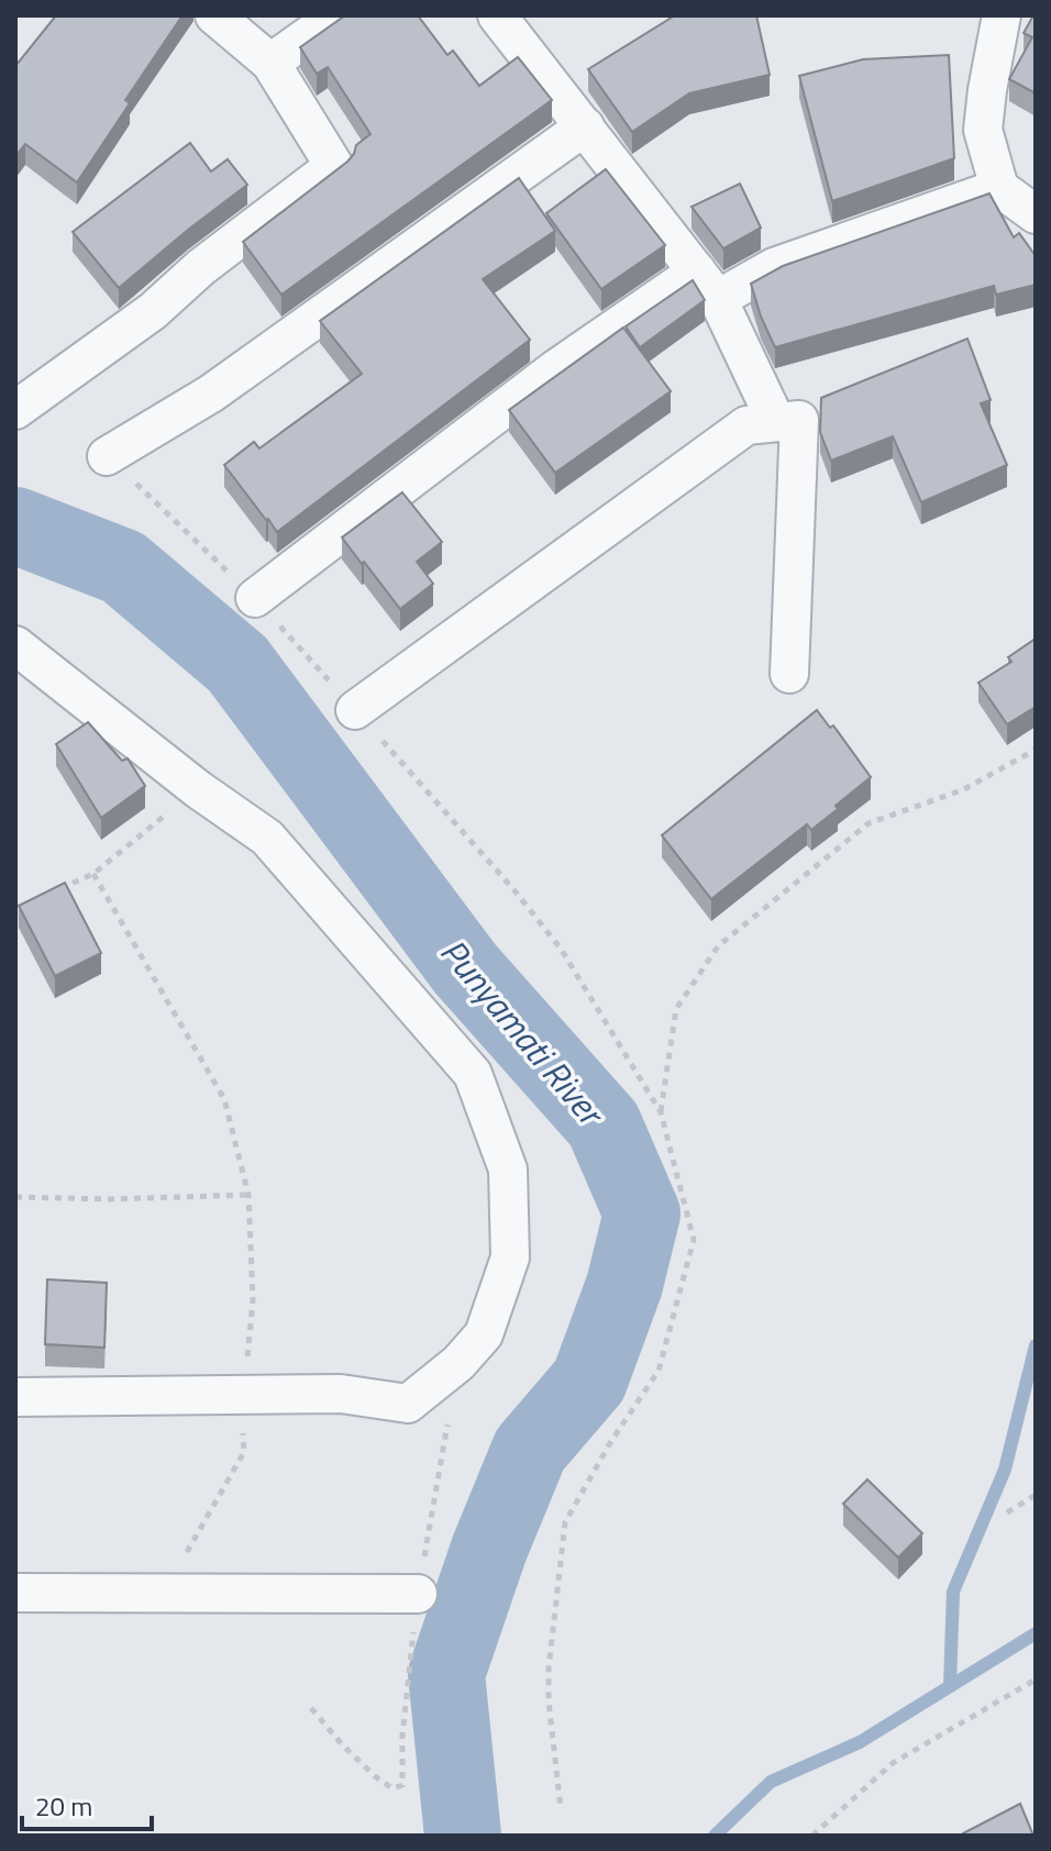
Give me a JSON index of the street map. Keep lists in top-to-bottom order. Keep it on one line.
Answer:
{"water":["Punyamati River"],"scale_bar":"20 m"}
